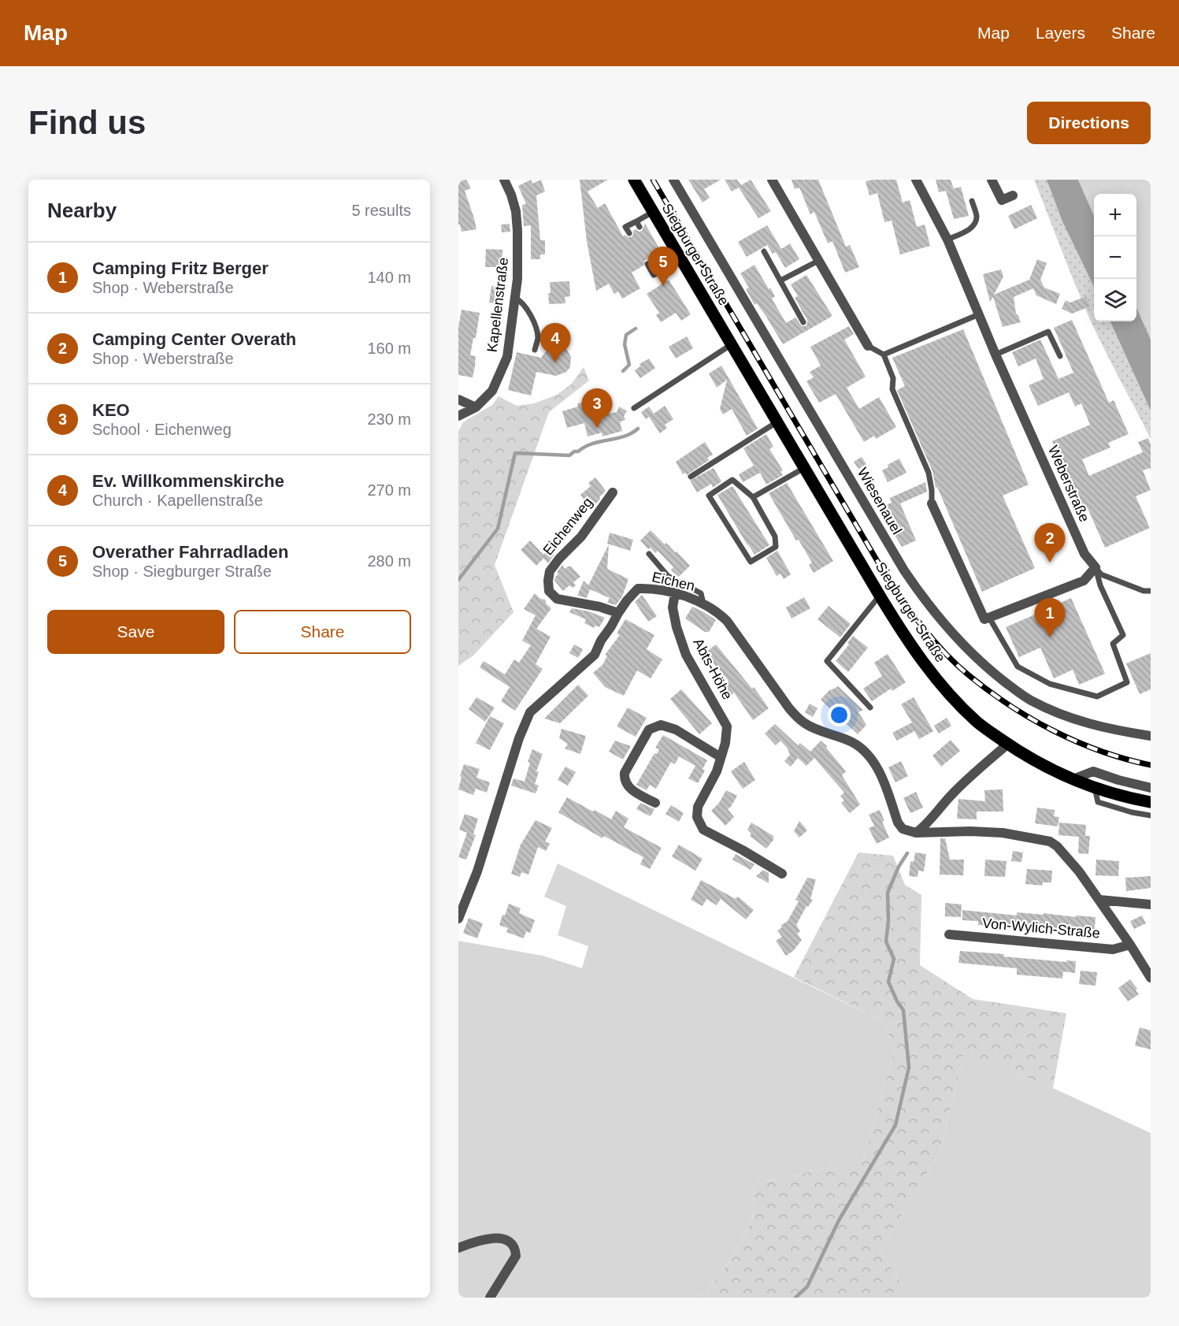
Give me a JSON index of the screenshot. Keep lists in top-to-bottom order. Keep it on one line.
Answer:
{"streets":{"main road":["Siegburger Straße"],"street":["Kapellenstraße","Weberstraße","Wiesenauel","Eichenweg","Eichen","Abts-Höhe","Von-Wylich-Straße"]},"crossings":[["Eichenweg","Eichen"],["Eichen","Abts-Höhe"],["Eichen","Von-Wylich-Straße"]],"page":{"header":"Map","nav":["Map","Layers","Share"],"buttons":["Directions",["Save","Share"]],"title":"Find us","heading":["Nearby","5 results"],"map_buttons":["+","−"],"list":[{"mark":"1","name":"Camping Fritz Berger","note":"Shop · Weberstraße","value":"140 m"},{"mark":"2","name":"Camping Center Overath","note":"Shop · Weberstraße","value":"160 m"},{"mark":"3","name":"KEO","note":"School · Eichenweg","value":"230 m"},{"mark":"4","name":"Ev. Willkommenskirche","note":"Church · Kapellenstraße","value":"270 m"},{"mark":"5","name":"Overather Fahrradladen","note":"Shop · Siegburger Straße","value":"280 m"}],"pins":["5","4","3","2","1"]}}
